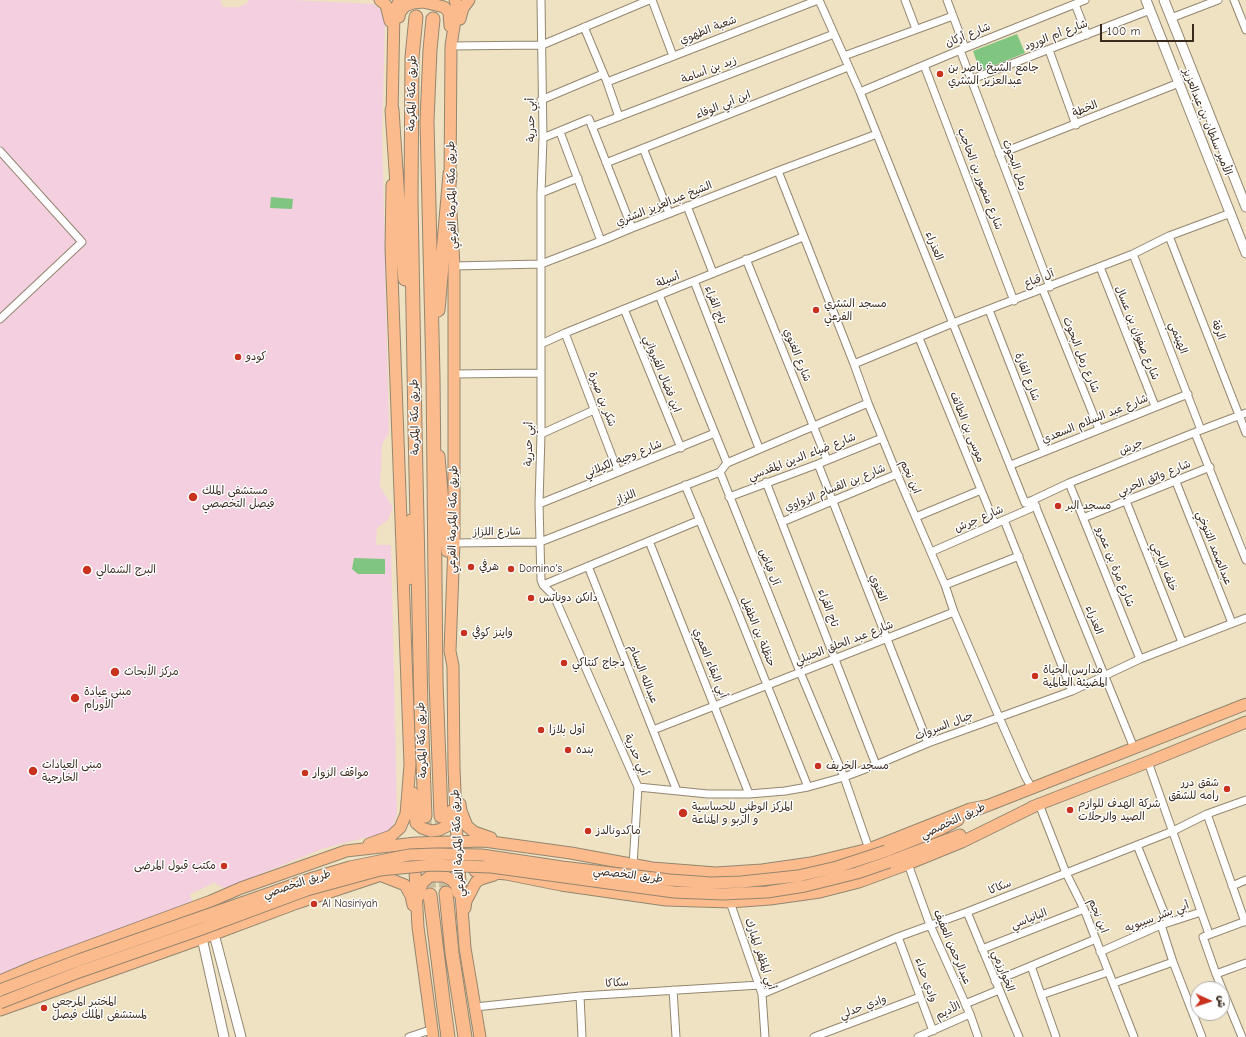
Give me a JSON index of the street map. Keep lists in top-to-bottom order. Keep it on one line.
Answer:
{"streets":{"highway":["طريق مكة المكرمة"],"main road":["طريق مكة المكرمة الفرعي","طريق التخصصي"],"street":["شعبة الطهوي","شارع أركان","شارع أم الورود","زيد بن أسامة","ابن أبي الوفاء","الخطة","أبي حدرية","الأمير سلطان بن عبدالعزيز","رمل البحوث","شارع منصور بن الحاجب","الشيخ عبدالعزيز الشتري","العذراء","آل قباع","أسيلة","تاج القراء","الرقة","شارع صفوان بن عسال","الهيثمي","شارع الغنوي","شارع رمل البحوث","ابن فضال القيرواني","شارع القارة","شكر بن صبرة","شارع عبد السلام السعدي","موسى بن الطائف","جرش","شارع ضياء الدين المقدسي","شارع وجيه الكيلاني","ابن نجم","شارع واثق الحربي","شارع بن القسام الزواوي","اللزاز","شارع جرش","شارع اللزاز","عبدالصمد التنوخي","آل فياض","شارع مرة بن عمرو","خلف الباجي","الغنوي","حنظلة بن الطفيل","شارع عبد الحلق الحنبلي","أبي البقاء العمري","عبدالله البسام","جبال السروات","سكاكا","أبي بشر سيبويه","البانياسي","عبدالرحمن العفيف","أبي المظفر المبارك","الخوارزمي","وادي حداء","وادي حدلي","الأديم"]},"crossings":[["شعبة الطهوي","العذراء"],["شارع أركان","رمل البحوث"],["شارع أركان","شارع منصور بن الحاجب"],["شارع أركان","العذراء"],["شارع أم الورود","الأمير سلطان بن عبدالعزيز"],["شارع أم الورود","رمل البحوث"],["زيد بن أسامة","العذراء"],["ابن أبي الوفاء","العذراء"],["الخطة","الأمير سلطان بن عبدالعزيز"],["الخطة","رمل البحوث"],["أبي حدرية","الشيخ عبدالعزيز الشتري"],["أبي حدرية","أسيلة"],["أبي حدرية","شارع وجيه الكيلاني"],["أبي حدرية","اللزاز"],["أبي حدرية","شارع اللزاز"],["أبي حدرية","جبال السروات"],["الأمير سلطان بن عبدالعزيز","آل قباع"],["رمل البحوث","آل قباع"],["رمل البحوث","شارع رمل البحوث"],["شارع منصور بن الحاجب","آل قباع"],["طريق مكة المكرمة الفرعي","الشيخ عبدالعزيز الشتري"],["طريق مكة المكرمة الفرعي","شارع اللزاز"],["طريق مكة المكرمة الفرعي","سكاكا"],["الشيخ عبدالعزيز الشتري","العذراء"],["الشيخ عبدالعزيز الشتري","ابن نجم"],["العذراء","آل قباع"],["العذراء","شارع عبد السلام السعدي"],["العذراء","جرش"],["العذراء","شارع جرش"],["العذراء","جبال السروات"],["العذراء","طريق التخصصي"],["آل قباع","الرقة"],["آل قباع","شارع صفوان بن عسال"],["آل قباع","الهيثمي"],["آل قباع","شارع رمل البحوث"],["آل قباع","شارع القارة"],["آل قباع","موسى بن الطائف"],["آل قباع","ابن نجم"],["أسيلة","تاج القراء"],["أسيلة","شارع الغنوي"],["أسيلة","ابن فضال القيرواني"],["أسيلة","شكر بن صبرة"],["أسيلة","ابن نجم"],["تاج القراء","شارع ضياء الدين المقدسي"],["تاج القراء","شارع بن القسام الزواوي"],["تاج القراء","شارع عبد الحلق الحنبلي"],["تاج القراء","جبال السروات"],["الرقة","جرش"],["شارع صفوان بن عسال","شارع عبد السلام السعدي"],["الهيثمي","شارع عبد السلام السعدي"],["الهيثمي","جرش"],["الهيثمي","شارع واثق الحربي"],["شارع الغنوي","شارع ضياء الدين المقدسي"],["شارع رمل البحوث","شارع عبد السلام السعدي"],["ابن فضال القيرواني","شارع وجيه الكيلاني"],["شارع القارة","شارع عبد السلام السعدي"],["شكر بن صبرة","شارع وجيه الكيلاني"],["موسى بن الطائف","شارع جرش"],["جرش","شارع جرش"],["جرش","شارع مرة بن عمرو"],["شارع ضياء الدين المقدسي","ابن نجم"],["شارع ضياء الدين المقدسي","آل فياض"],["شارع ضياء الدين المقدسي","الغنوي"],["ابن نجم","شارع بن القسام الزواوي"],["ابن نجم","شارع جرش"],["ابن نجم","شارع عبد الحلق الحنبلي"],["ابن نجم","جبال السروات"],["ابن نجم","طريق التخصصي"],["ابن نجم","سكاكا"],["ابن نجم","أبي بشر سيبويه"],["ابن نجم","البانياسي"],["شارع واثق الحربي","عبدالصمد التنوخي"],["شارع واثق الحربي","شارع مرة بن عمرو"],["شارع واثق الحربي","خلف الباجي"],["شارع بن القسام الزواوي","الغنوي"],["اللزاز","شارع اللزاز"],["اللزاز","آل فياض"],["اللزاز","حنظلة بن الطفيل"],["عبدالصمد التنوخي","جبال السروات"],["آل فياض","شارع عبد الحلق الحنبلي"],["آل فياض","جبال السروات"],["شارع مرة بن عمرو","جبال السروات"],["خلف الباجي","جبال السروات"],["الغنوي","شارع عبد الحلق الحنبلي"],["الغنوي","جبال السروات"],["حنظلة بن الطفيل","شارع عبد الحلق الحنبلي"],["حنظلة بن الطفيل","جبال السروات"],["شارع عبد الحلق الحنبلي","أبي البقاء العمري"],["شارع عبد الحلق الحنبلي","عبدالله البسام"],["أبي البقاء العمري","جبال السروات"],["عبدالله البسام","جبال السروات"],["سكاكا","عبدالرحمن العفيف"],["سكاكا","أبي المظفر المبارك"],["سكاكا","الخوارزمي"],["سكاكا","وادي حداء"],["البانياسي","الخوارزمي"],["عبدالرحمن العفيف","الأديم"],["الخوارزمي","الأديم"],["وادي حداء","وادي حدلي"],["وادي حداء","الأديم"]],"places":["جامع الشيخ ناصر بن عبدالعزيز الشثري","مسجد الشثري الفرعي","كودو","مستشفى الملك فيصل التخصصي","مسجد البر","هرفي","Domino's","البرج الشمالي","دانكن دوناتس","واينز كوفي","دجاج كنتاكي","مركز الأبحاث","مدارس الحياة المضيئة العالمية","مبنى عيادة الأورام","أول بلازا","بنده","مسجد الخريف","مبنى العيادات الخارجية","مواقف الزوار","شقق درر رامه للشقق","شركة الهدف للوازم الصيد والرحلات","المركز الوطني للحساسية و الربو و المناعة","ماكدونالدز","مكتب قبول المرضى","Al Nasiriyah","المختبر المرجعي لمستشفى الملك فيصل"],"scale_bar":"100 m","north":"right"}
